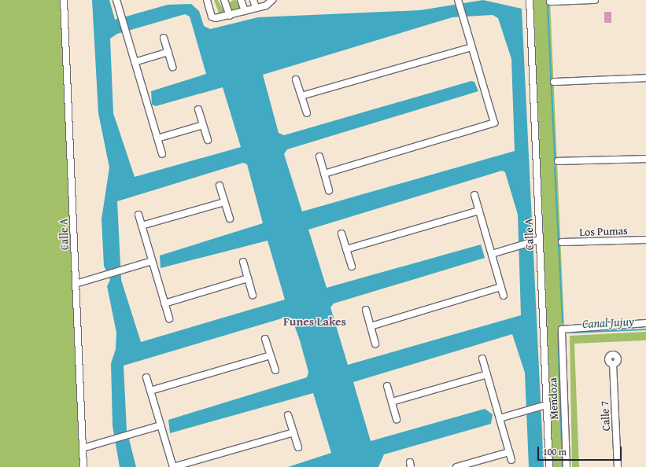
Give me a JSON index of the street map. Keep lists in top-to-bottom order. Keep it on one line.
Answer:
{"streets":{"street":["Los Pumas","Calle A","Mendoza","Calle 7"]},"districts":["Funes Lakes"],"water":["Canal Jujuy"],"scale_bar":"100 m"}
